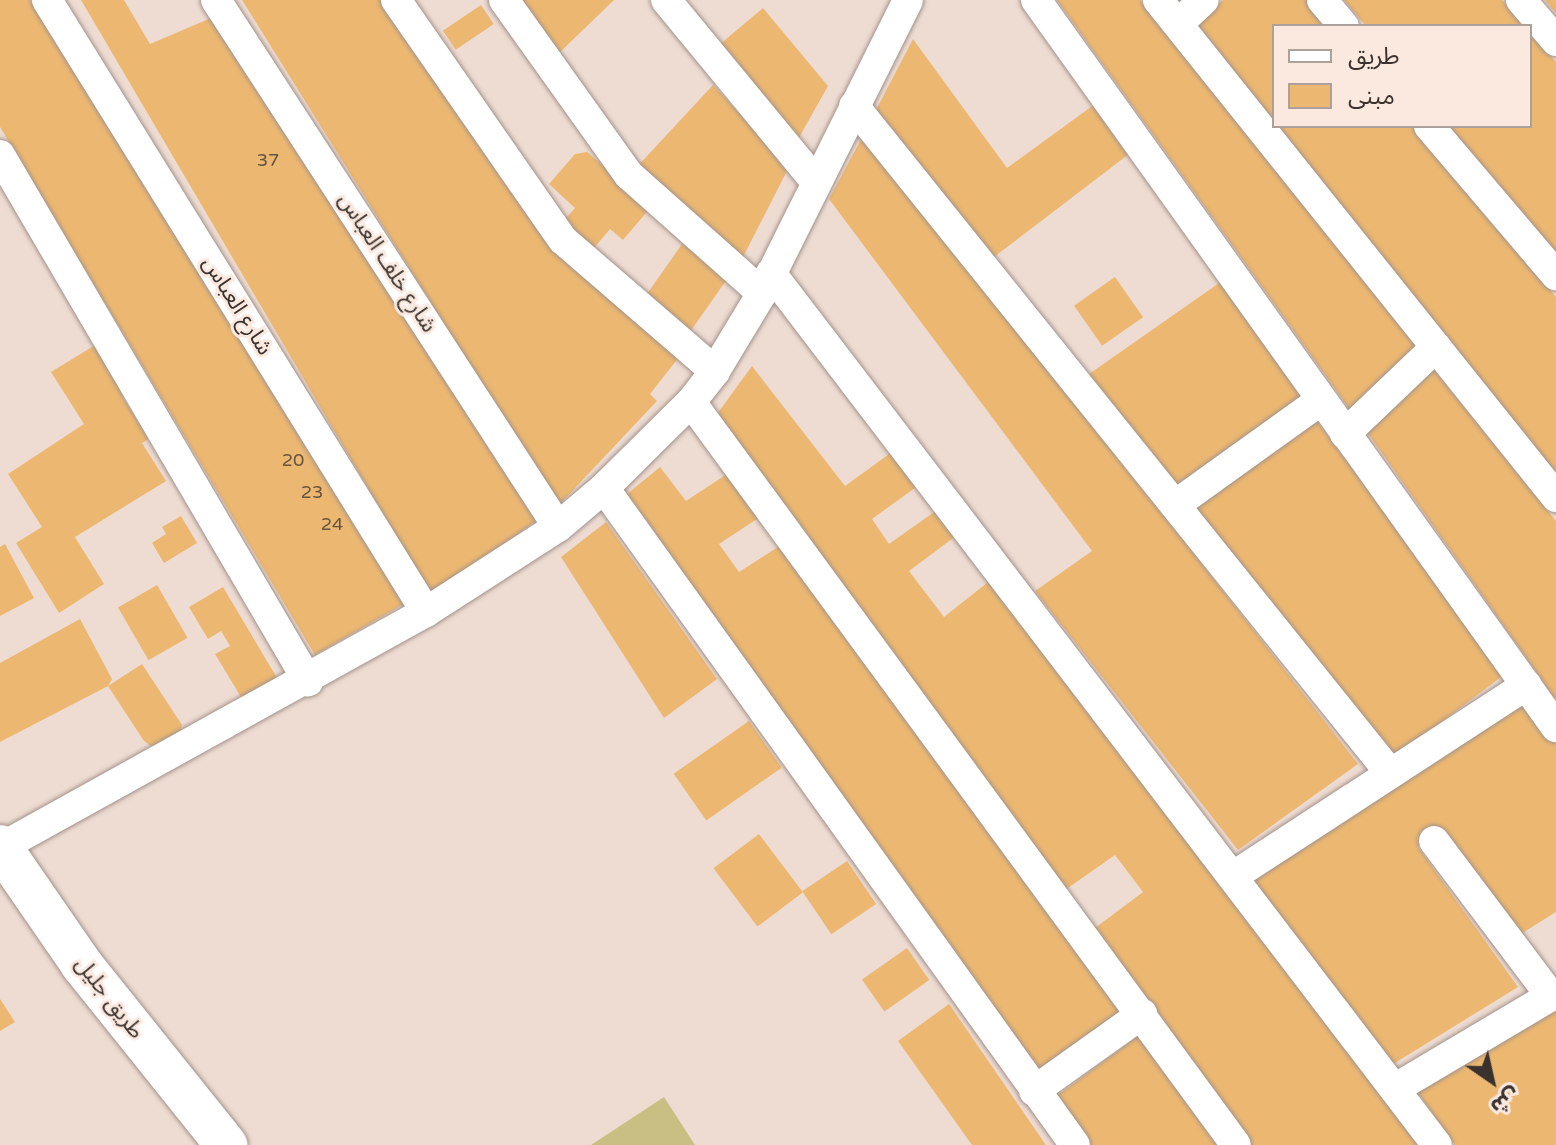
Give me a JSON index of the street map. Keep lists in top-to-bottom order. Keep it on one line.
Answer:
{"streets":{"main road":["طريق جليل"],"street":["شارع خلف العباس","شارع العباس"]},"house_numbers":["37","20","23","24"],"legend":["طريق","مبنى"],"north":"bottom right"}
